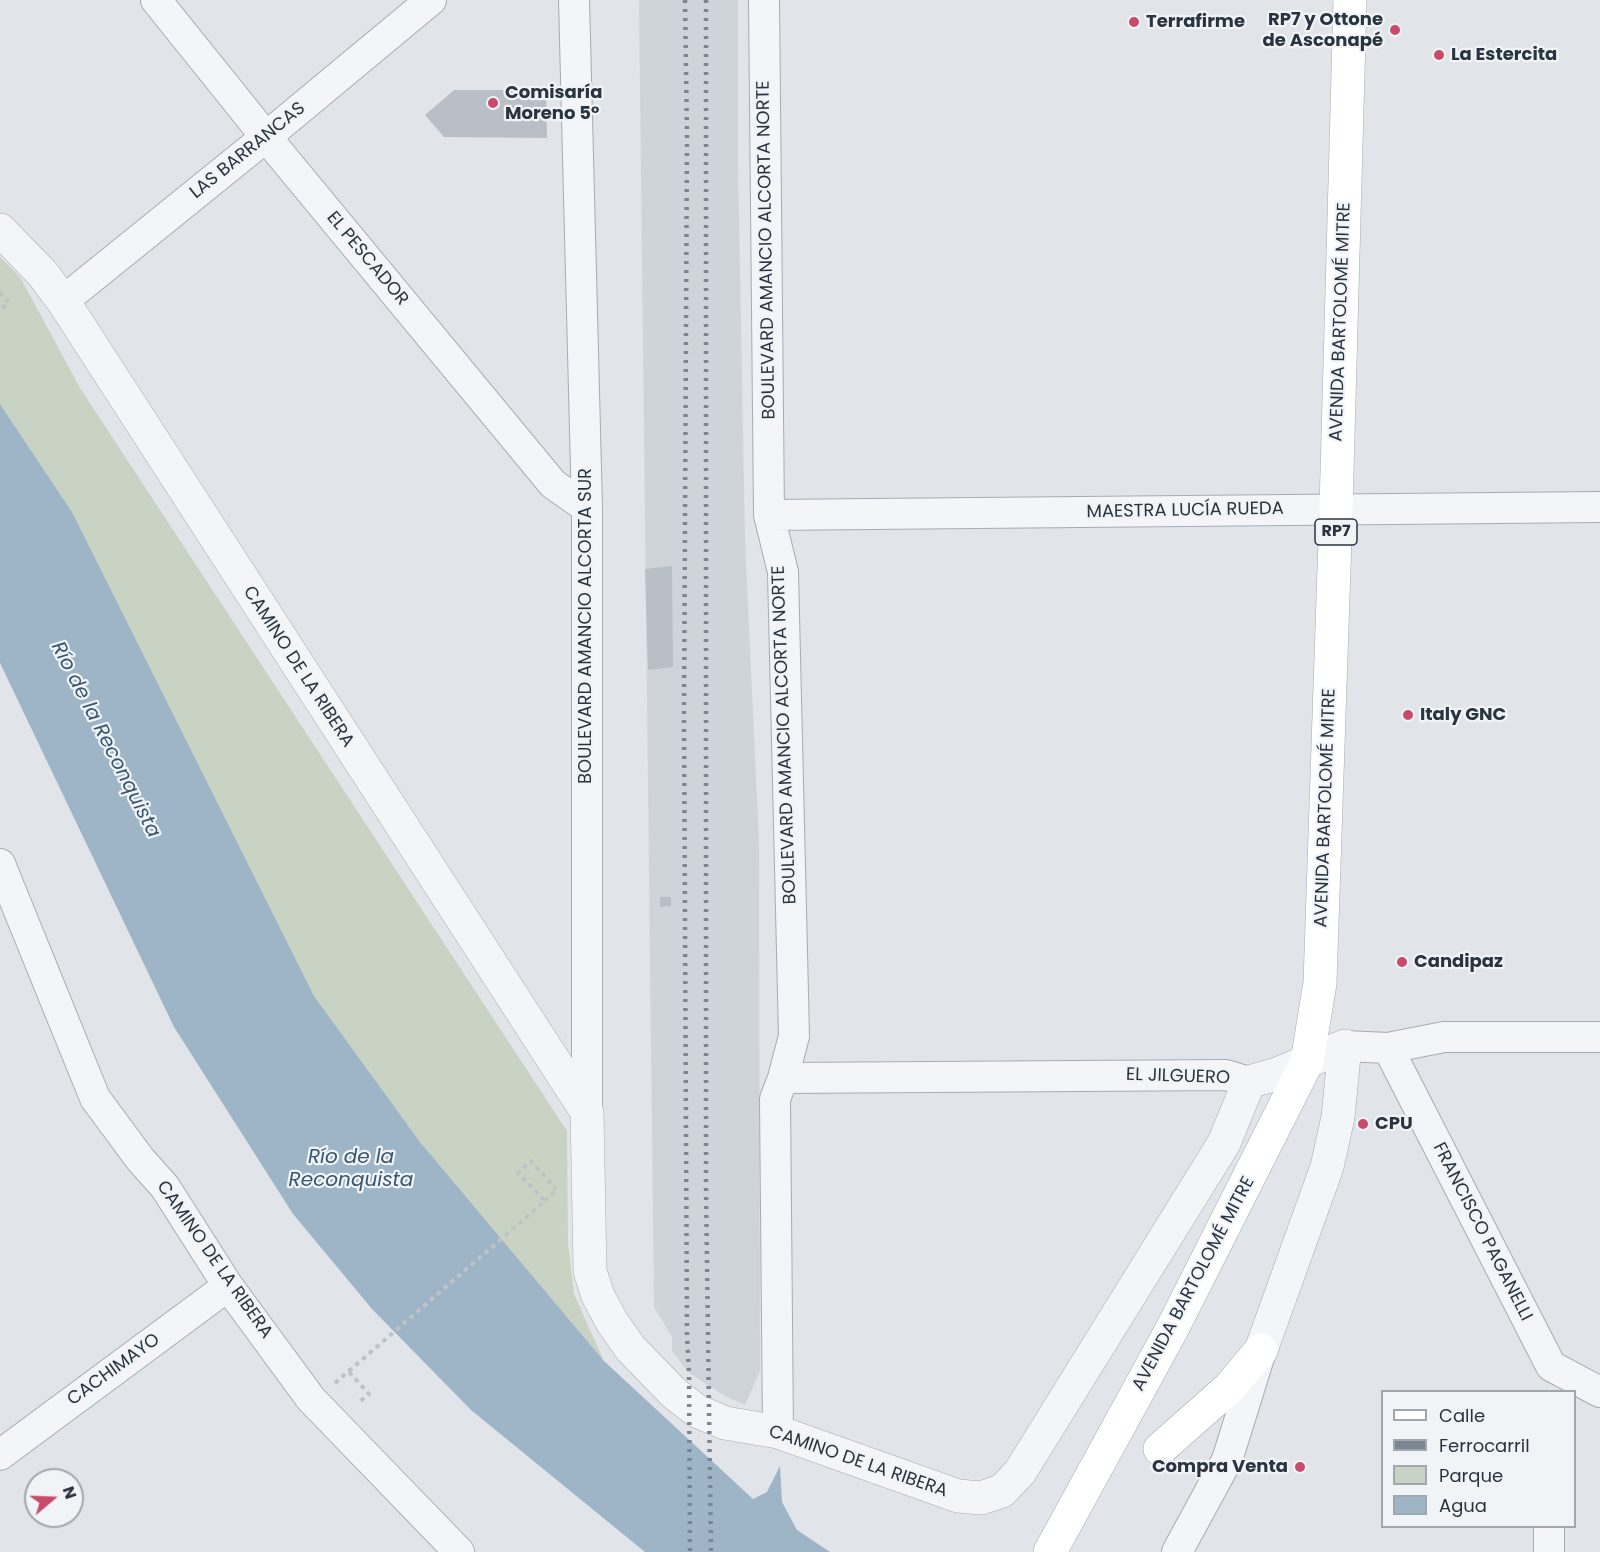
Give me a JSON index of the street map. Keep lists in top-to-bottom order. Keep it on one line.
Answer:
{"streets":{"main road":["AVENIDA BARTOLOMÉ MITRE","RP7"],"street":["LAS BARRANCAS","BOULEVARD AMANCIO ALCORTA NORTE","EL PESCADOR","MAESTRA LUCÍA RUEDA","BOULEVARD AMANCIO ALCORTA SUR","CAMINO DE LA RIBERA","EL JILGUERO","FRANCISCO PAGANELLI","CACHIMAYO"]},"crossings":[["LAS BARRANCAS","EL PESCADOR"],["LAS BARRANCAS","CAMINO DE LA RIBERA"],["BOULEVARD AMANCIO ALCORTA NORTE","MAESTRA LUCÍA RUEDA"],["BOULEVARD AMANCIO ALCORTA NORTE","CAMINO DE LA RIBERA"],["BOULEVARD AMANCIO ALCORTA NORTE","EL JILGUERO"],["EL PESCADOR","BOULEVARD AMANCIO ALCORTA SUR"],["AVENIDA BARTOLOMÉ MITRE","MAESTRA LUCÍA RUEDA"],["AVENIDA BARTOLOMÉ MITRE","EL JILGUERO"],["BOULEVARD AMANCIO ALCORTA SUR","CAMINO DE LA RIBERA"],["CAMINO DE LA RIBERA","EL JILGUERO"],["CAMINO DE LA RIBERA","CACHIMAYO"],["EL JILGUERO","FRANCISCO PAGANELLI"]],"water":["Río de la Reconquista"],"places":["Terrafirme","RP7 y Ottone de Asconapé","La Estercita","Comisaría Moreno 5°","Italy GNC","Candipaz","CPU","Compra Venta"],"legend":["Calle","Ferrocarril","Parque","Agua"],"north":"right"}
